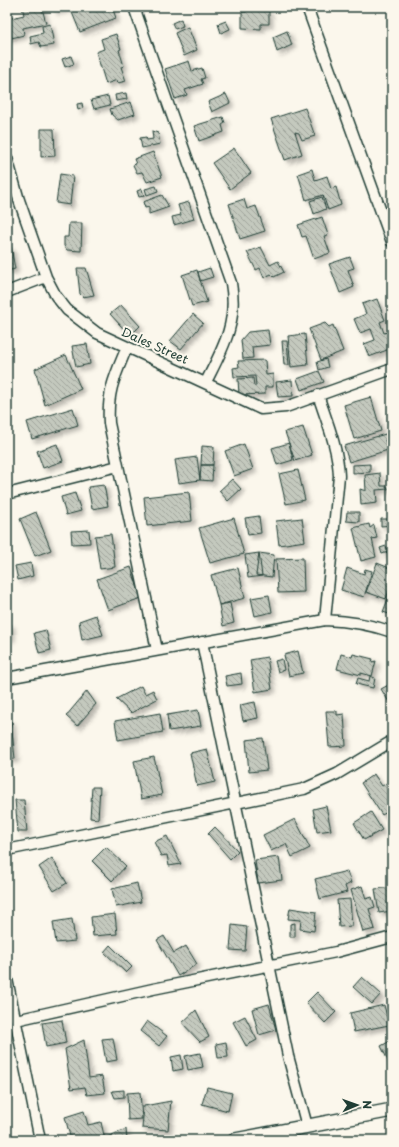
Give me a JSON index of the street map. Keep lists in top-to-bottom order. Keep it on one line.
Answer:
{"streets":{"street":["Dales Street"]},"north":"right"}
